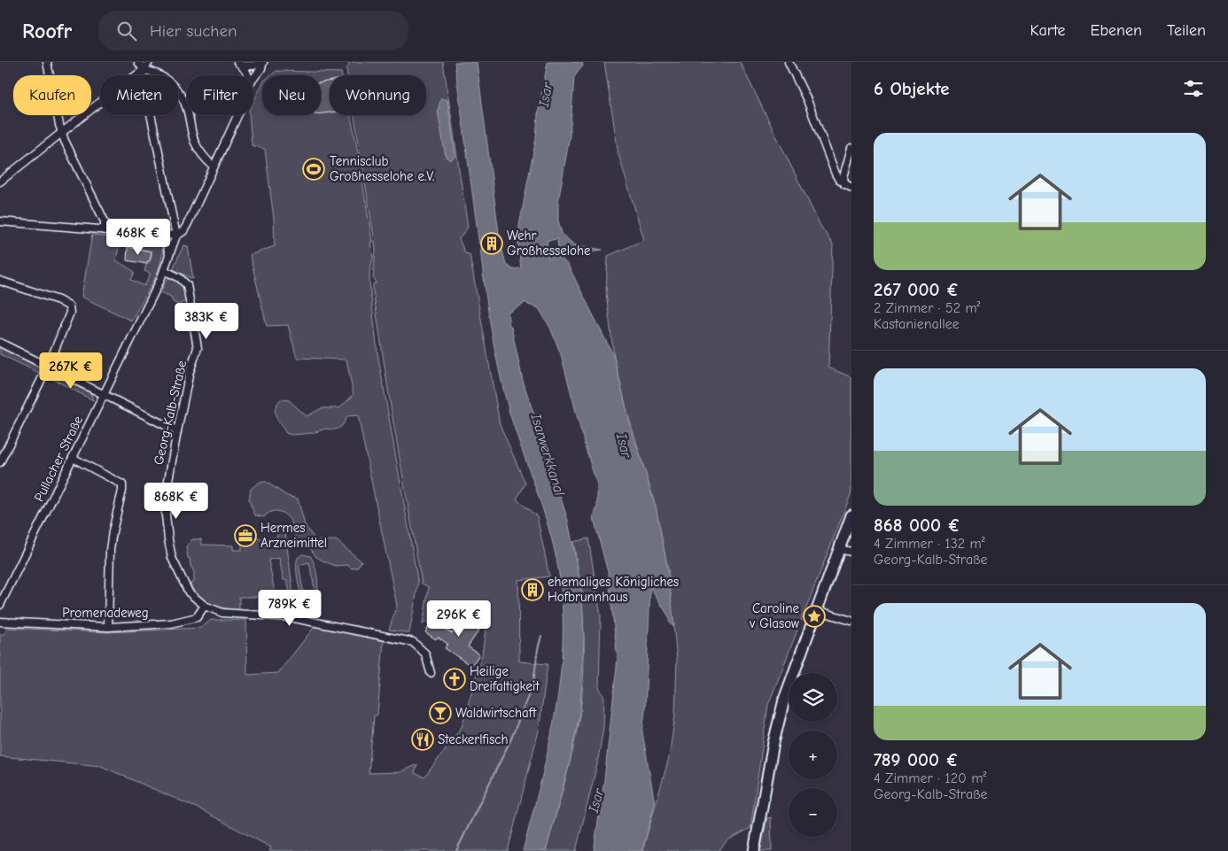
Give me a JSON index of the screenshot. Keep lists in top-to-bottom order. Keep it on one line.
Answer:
{"streets":{"street":["Georg-Kalb-Straße","Pullacher Straße","Promenadeweg"]},"crossings":[["Georg-Kalb-Straße","Pullacher Straße"],["Georg-Kalb-Straße","Promenadeweg"]],"water":["Isar","Isarwerkkanal"],"places":{"sports":["Tennisclub Großhesselohe e.V."],"building":["Wehr Großhesselohe","ehemaliges Königliches Hofbrunnhaus"],"office":["Hermes Arzneimittel"],"place":["Caroline v Glasow"],"church":["Heilige Dreifaltigkeit"],"bar":["Waldwirtschaft"],"restaurant":["Steckerlfisch"]},"page":{"header":"Roofr","search":"Hier suchen","nav":["Karte","Ebenen","Teilen"],"heading":"6 Objekte","chip":["Kaufen","Mieten","Filter","Neu","Wohnung"],"list":[{"name":"267 000 €","note":"2 Zimmer · 52 m² · Kastanienallee"},{"name":"868 000 €","note":"4 Zimmer · 132 m² · Georg-Kalb-Straße"},{"name":"789 000 €","note":"4 Zimmer · 120 m² · Georg-Kalb-Straße"}],"price":["468K €","383K €","267K €","868K €","789K €","296K €"],"map_buttons":["+","−"]}}
